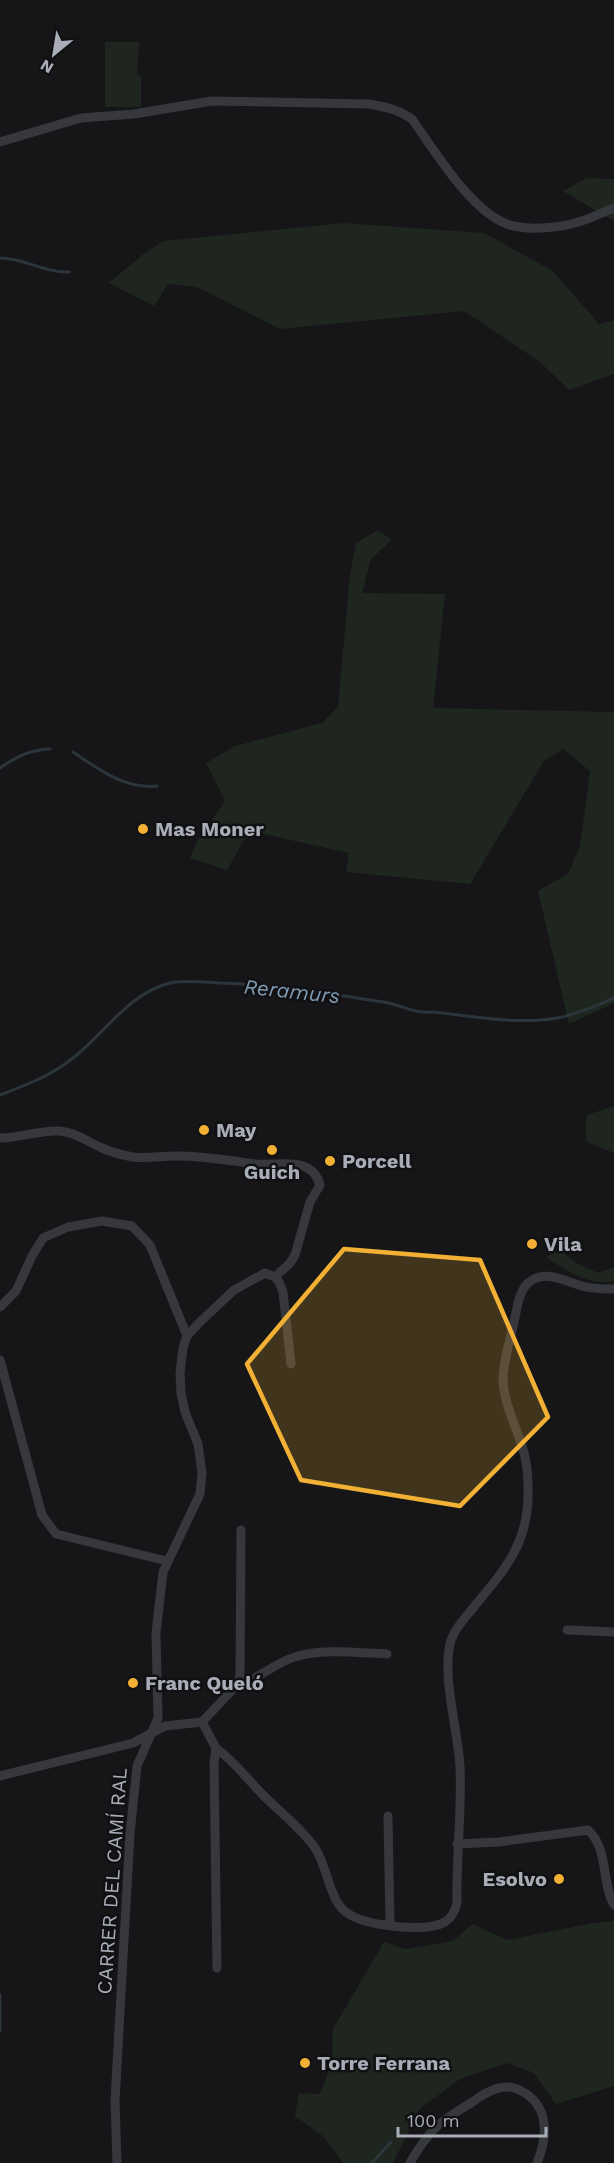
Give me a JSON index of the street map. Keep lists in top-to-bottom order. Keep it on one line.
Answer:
{"streets":{"street":["CARRER DEL CAMÍ RAL"]},"water":["Reramurs"],"places":["Mas Moner","May","Guich","Porcell","Vila","Franc Queló","Esolvo","Torre Ferrana"],"scale_bar":"100 m","north":"bottom left"}
